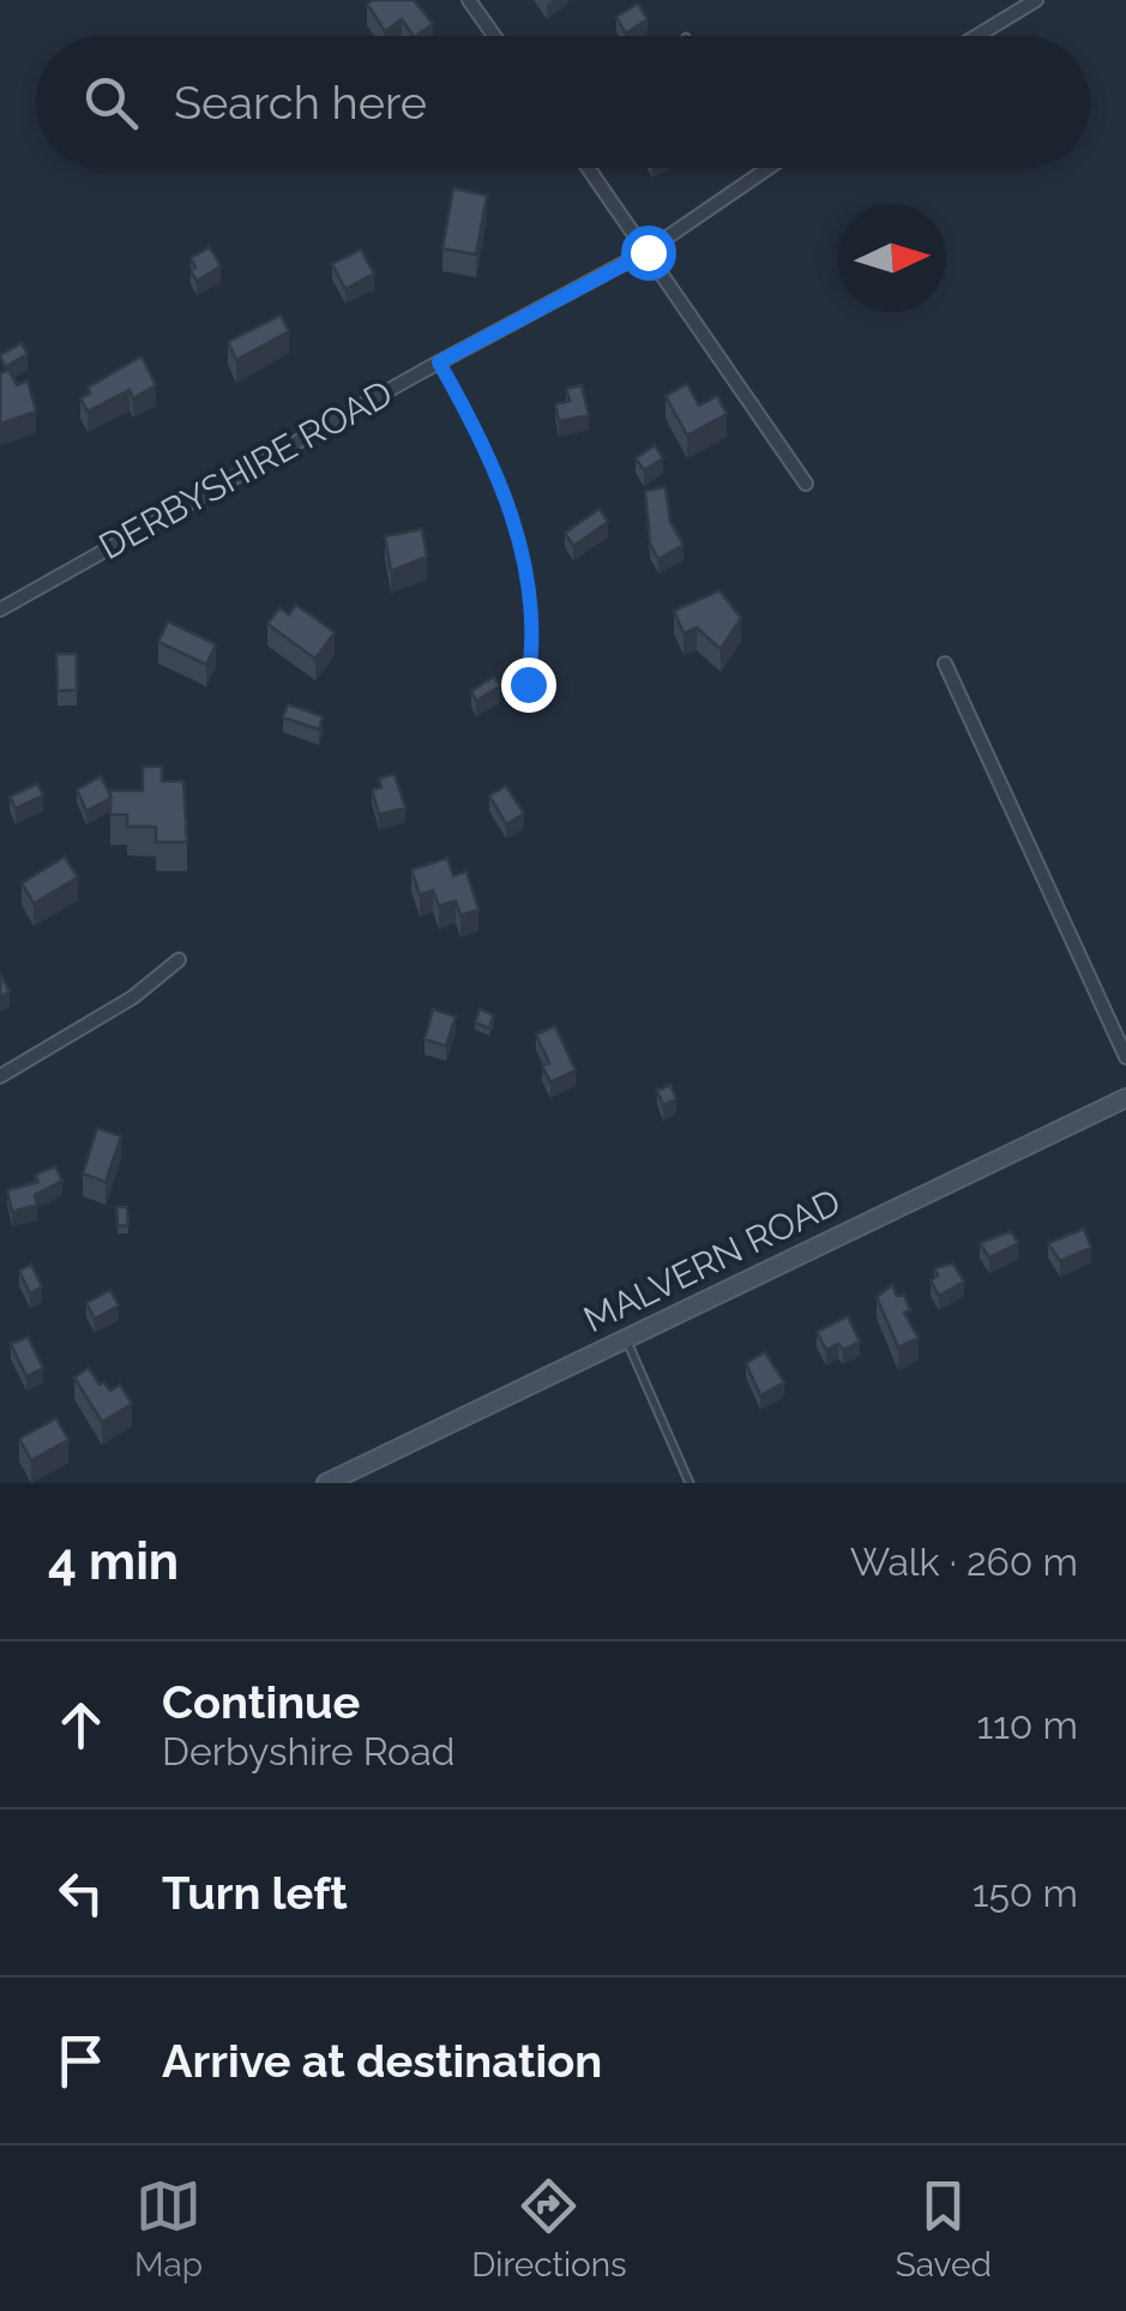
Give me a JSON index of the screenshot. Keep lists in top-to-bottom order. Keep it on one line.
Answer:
{"streets":{"main road":["MALVERN ROAD"],"street":["DERBYSHIRE ROAD"]},"north":"right","page":{"search":"Search here","heading":["4 min","Walk · 260 m"],"list":[["Continue","Derbyshire Road","110 m"],["Turn left","150 m"],"Arrive at destination"],"nav":["Map","Directions","Saved"]}}
